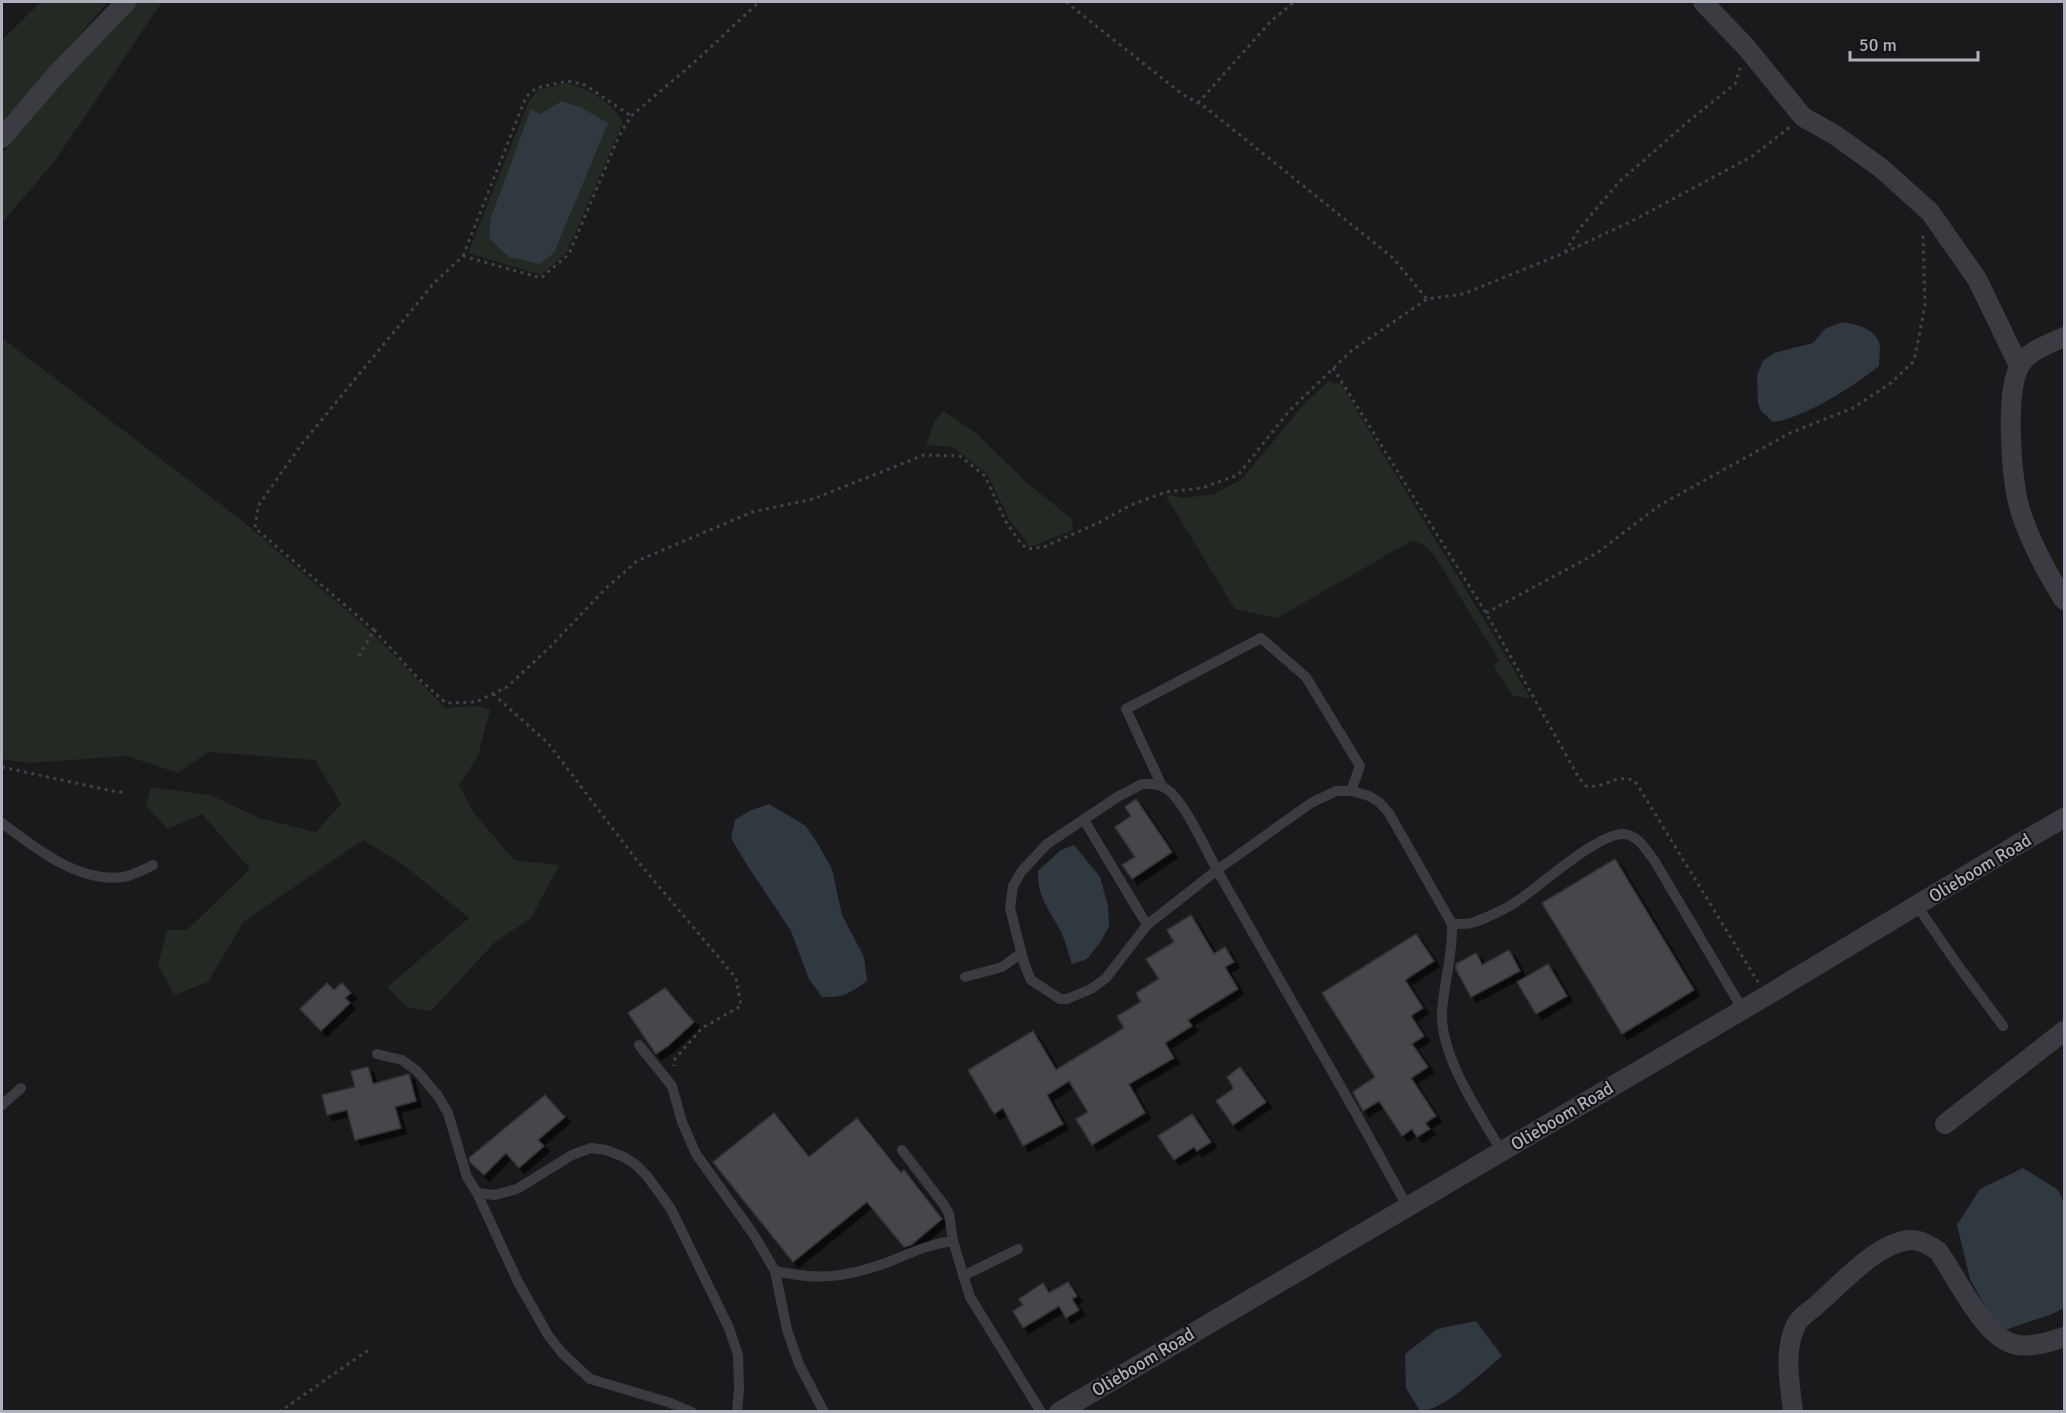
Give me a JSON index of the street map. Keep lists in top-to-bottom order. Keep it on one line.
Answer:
{"streets":{"street":["Olieboom Road"]},"scale_bar":"50 m"}
